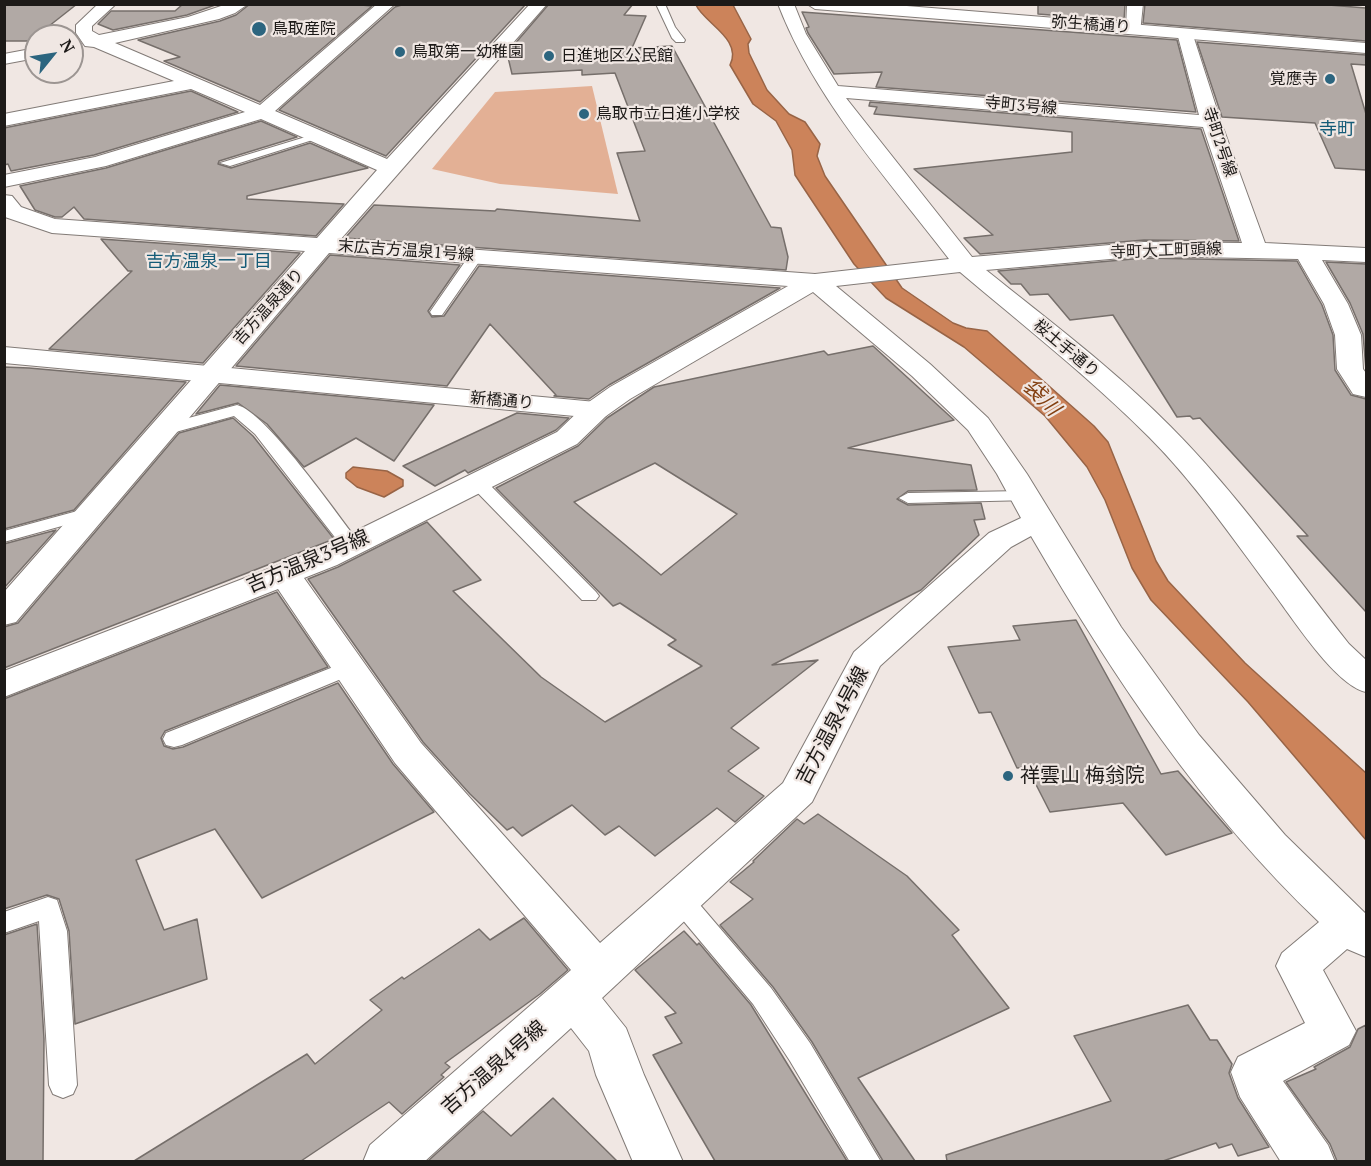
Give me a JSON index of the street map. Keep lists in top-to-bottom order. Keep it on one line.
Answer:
{"streets":{"street":["弥生橋通り","寺町3号線","寺町2号線","末広吉方温泉1号線","寺町大工町頭線","吉方温泉通り","桜土手通り","新橋通り","吉方温泉3号線","吉方温泉4号線"]},"crossings":[["弥生橋通り","寺町2号線"],["寺町3号線","寺町2号線"],["寺町3号線","桜土手通り"],["寺町2号線","寺町大工町頭線"],["末広吉方温泉1号線","吉方温泉通り"],["寺町大工町頭線","桜土手通り"],["吉方温泉通り","新橋通り"],["新橋通り","吉方温泉3号線"]],"districts":["寺町","吉方温泉一丁目"],"water":["袋川"],"places":["鳥取産院","鳥取第一幼稚園","日進地区公民館","覚應寺","鳥取市立日進小学校","祥雲山 梅翁院"],"north":"top right"}
